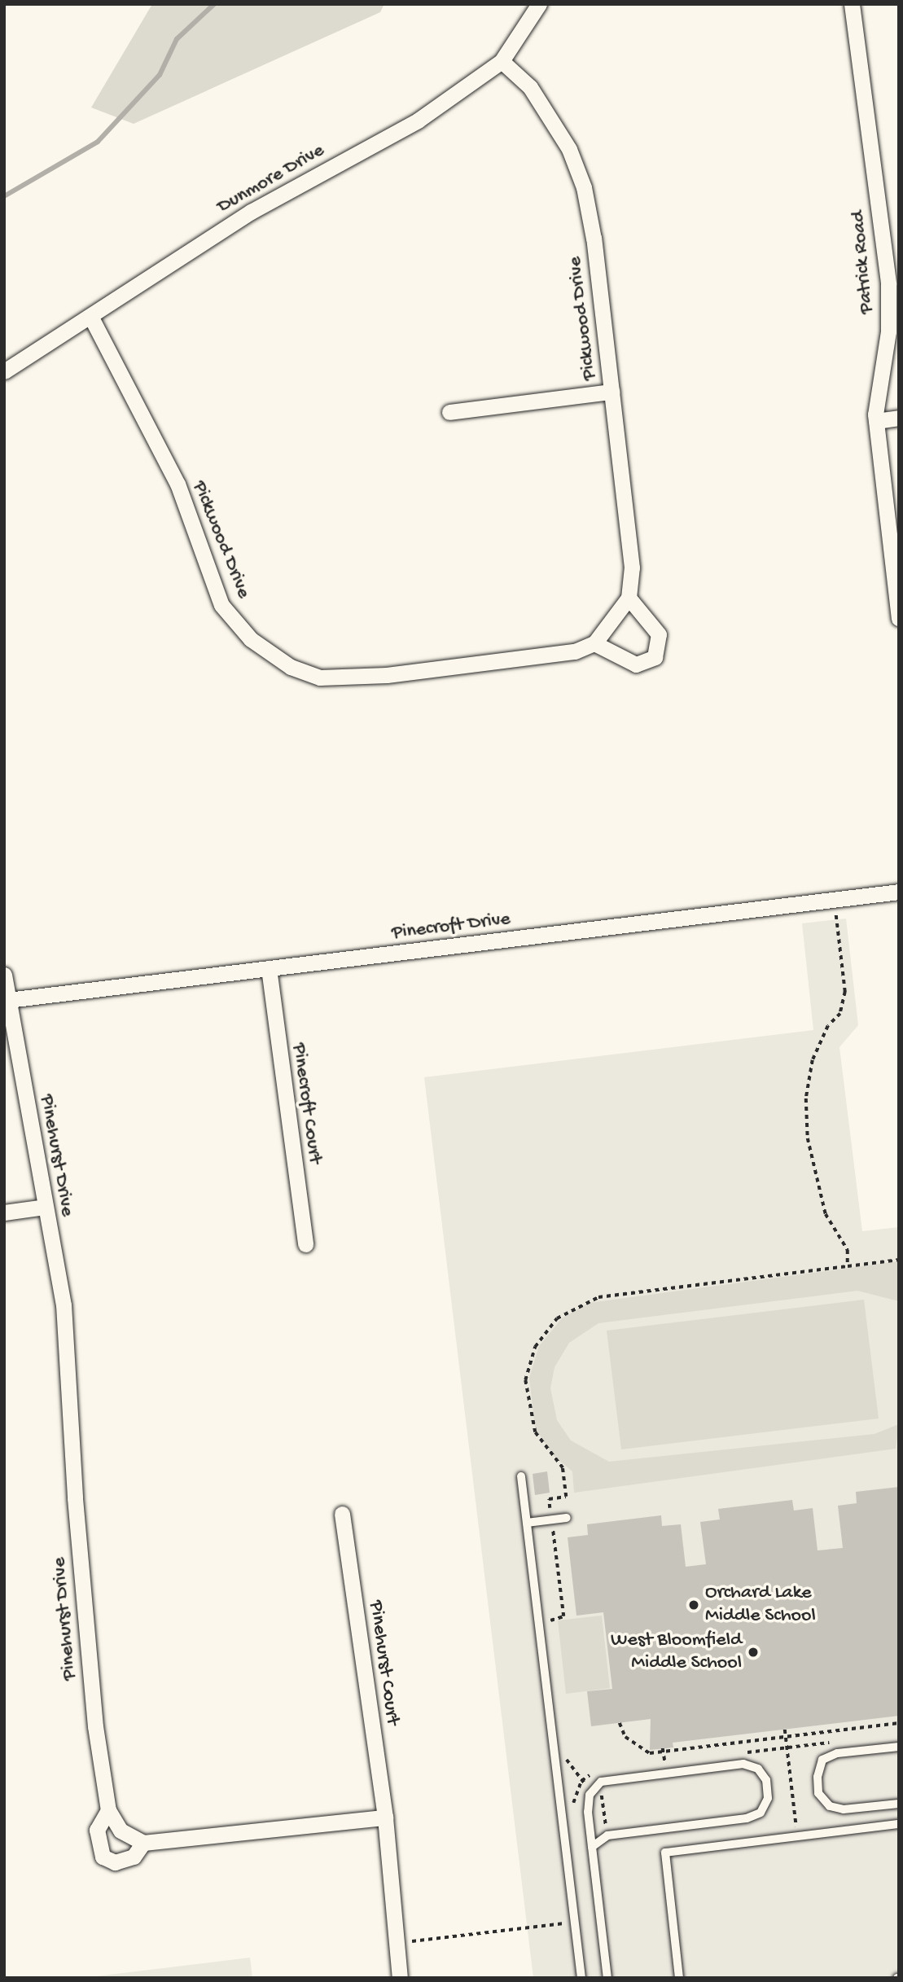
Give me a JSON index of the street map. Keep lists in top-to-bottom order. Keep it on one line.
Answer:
{"streets":{"street":["Dunmore Drive","Patrick Road","Pickwood Drive","Pinecroft Drive","Pinecroft Court","Pinehurst Drive","Pinehurst Court"]},"crossings":[["Dunmore Drive","Pickwood Drive"],["Pinecroft Drive","Pinecroft Court"],["Pinecroft Drive","Pinehurst Drive"]],"places":["Orchard Lake Middle School","West Bloomfield Middle School"]}
